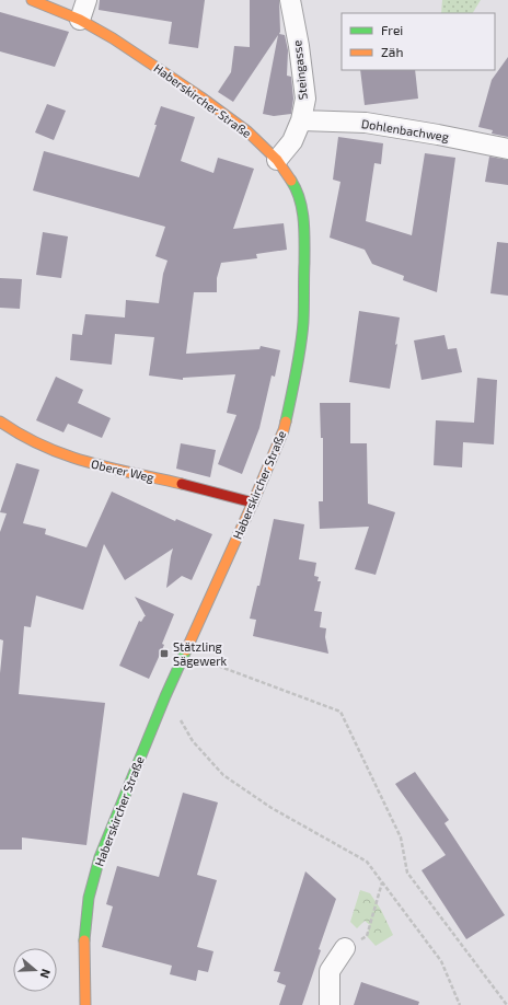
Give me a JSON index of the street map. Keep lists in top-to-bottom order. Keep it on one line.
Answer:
{"streets":{"street":["Steingasse","Haberskircher Straße","Dohlenbachweg","Oberer Weg"]},"crossings":[["Steingasse","Haberskircher Straße"],["Steingasse","Dohlenbachweg"],["Haberskircher Straße","Oberer Weg"]],"places":{"transit":["Stätzling Sägewerk"]},"legend":["Frei","Zäh"],"north":"right"}
